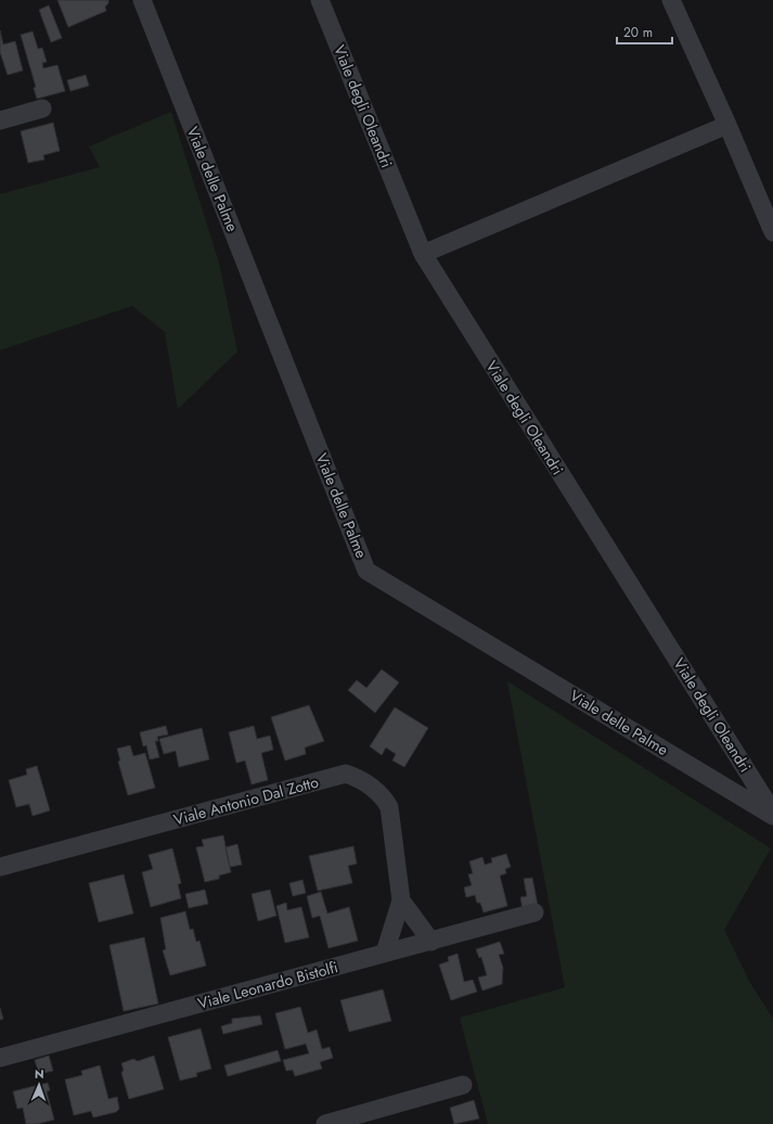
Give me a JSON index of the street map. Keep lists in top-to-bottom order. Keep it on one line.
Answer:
{"streets":{"street":["Viale degli Oleandri","Viale delle Palme","Viale Antonio Dal Zotto","Viale Leonardo Bistolfi"]},"crossings":[["Viale degli Oleandri","Viale delle Palme"],["Viale Antonio Dal Zotto","Viale Leonardo Bistolfi"]],"scale_bar":"20 m","north":"top"}
